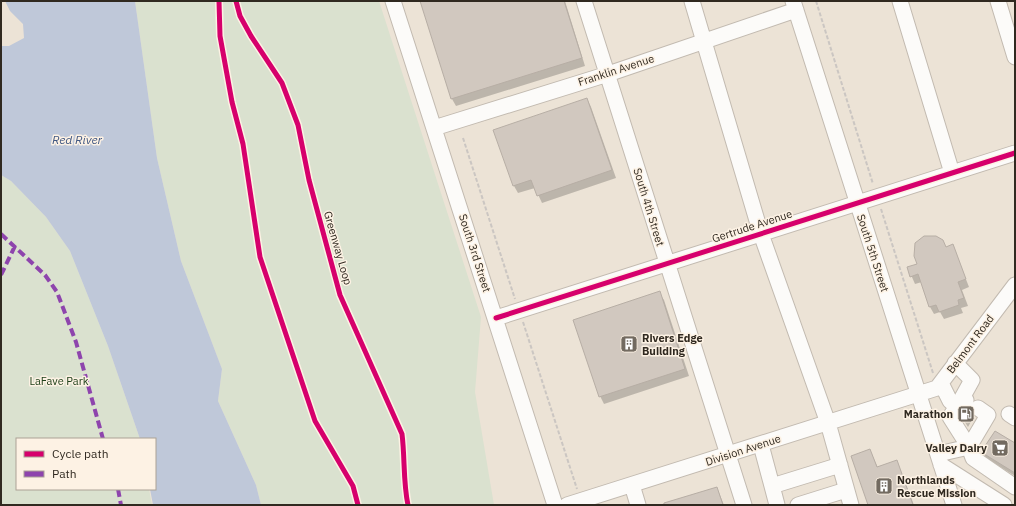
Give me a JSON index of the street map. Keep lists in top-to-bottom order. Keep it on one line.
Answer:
{"streets":{"street":["Franklin Avenue","South 4th Street","Gertrude Avenue","South 3rd Street","South 5th Street","Belmont Road","Division Avenue"],"cycle path":["Greenway Loop"]},"crossings":[["Franklin Avenue","South 4th Street"],["Franklin Avenue","South 3rd Street"],["Franklin Avenue","South 5th Street"],["South 4th Street","Gertrude Avenue"],["South 4th Street","Division Avenue"],["Gertrude Avenue","South 3rd Street"],["Gertrude Avenue","South 5th Street"],["South 5th Street","Division Avenue"]],"water":["Red River"],"parks":["LaFave Park"],"places":{"building":["Rivers Edge Building","Northlands Rescue Mission"],"fuel station":["Marathon"],"supermarket":["Valley Dairy"]},"legend":["Cycle path","Path"]}
